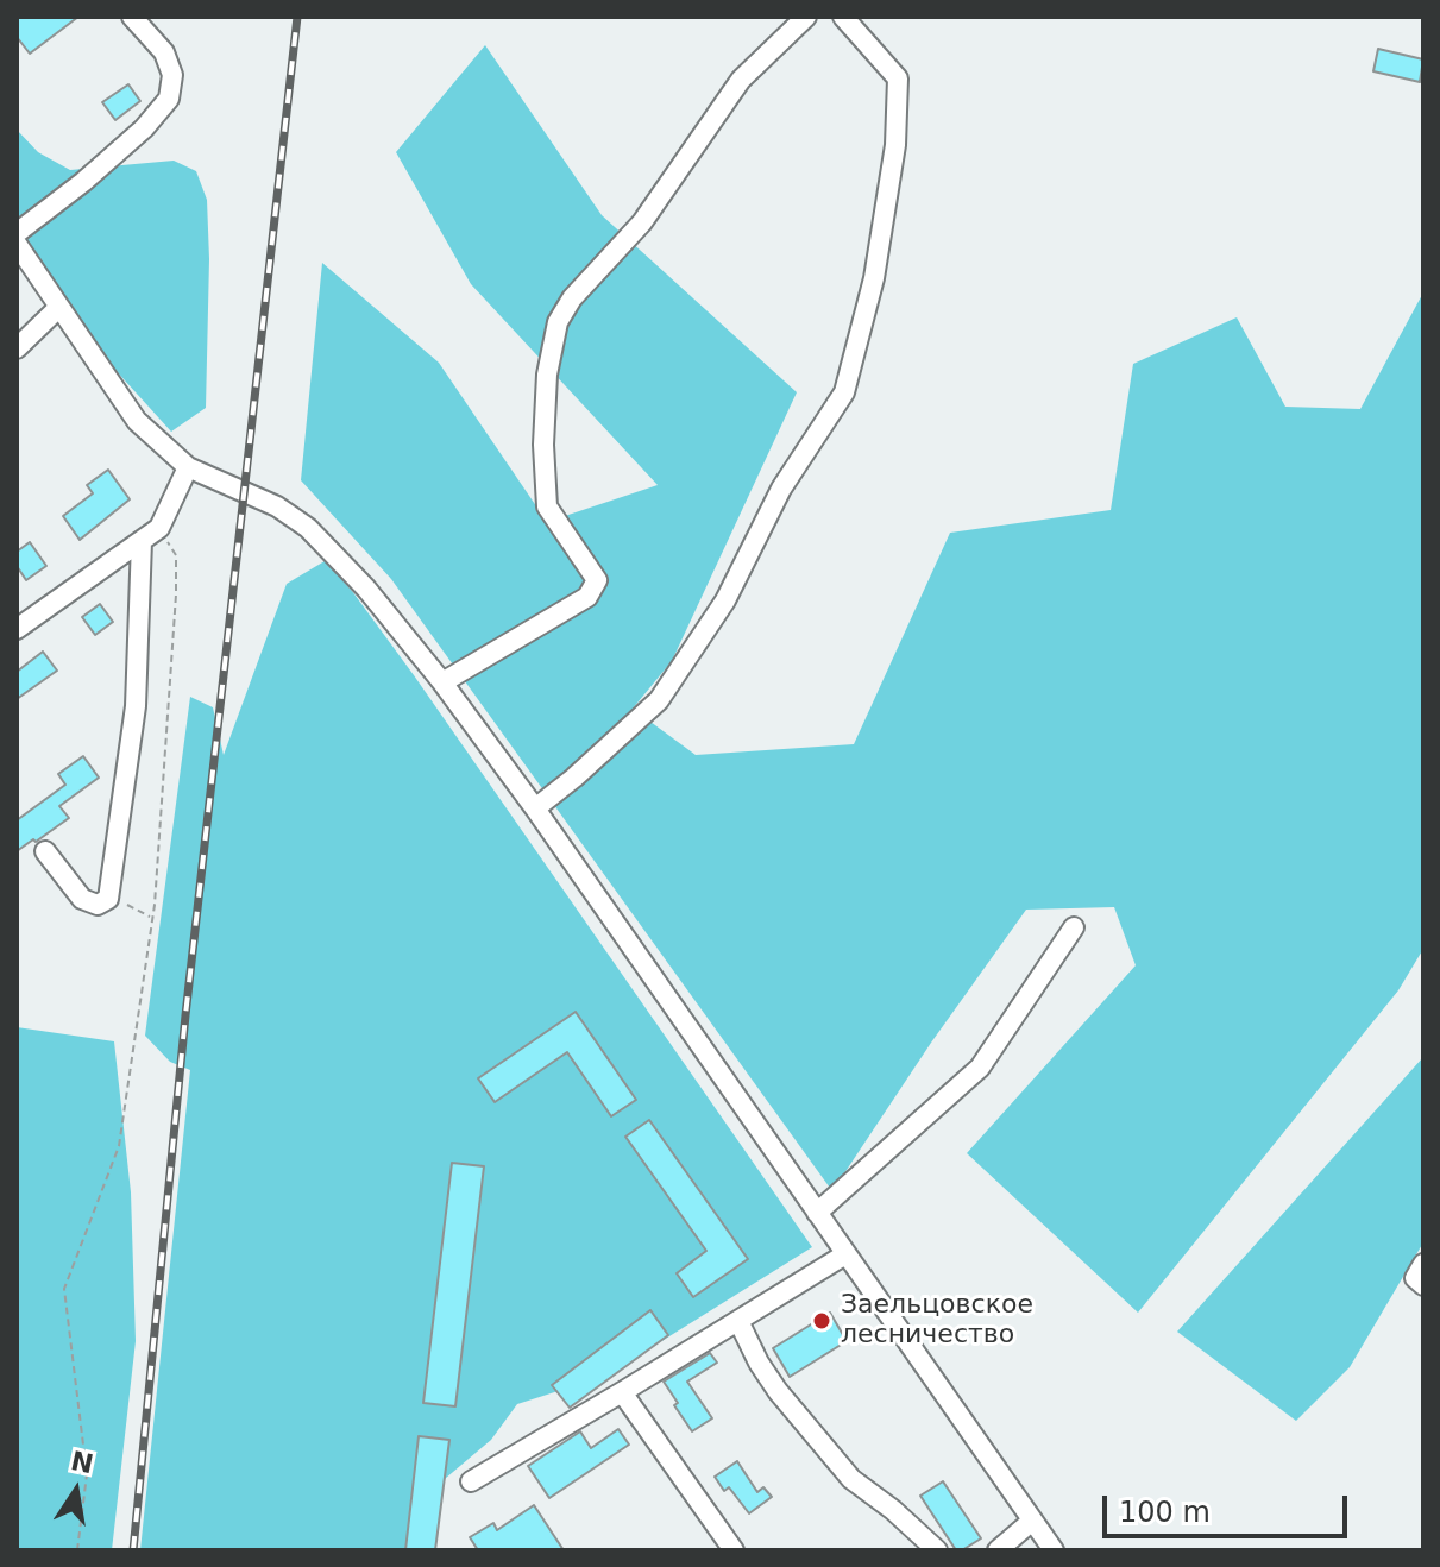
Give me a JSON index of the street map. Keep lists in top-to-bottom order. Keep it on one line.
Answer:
{"places":["Заельцовское лесничество"],"scale_bar":"100 m","north":"top"}
